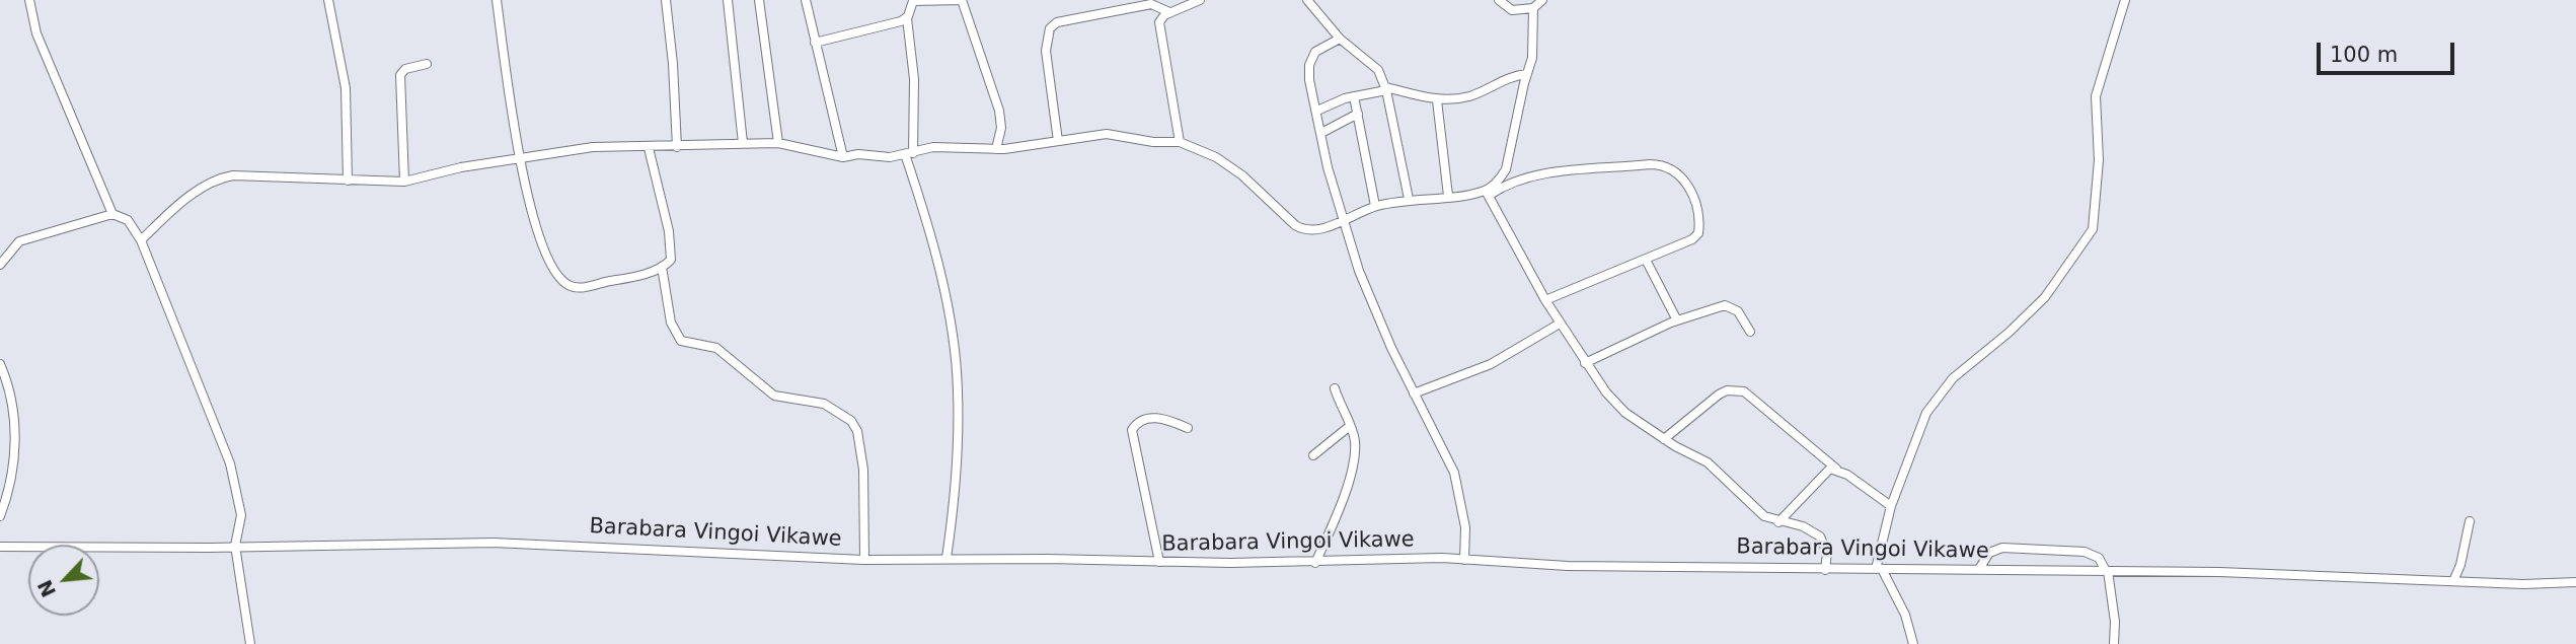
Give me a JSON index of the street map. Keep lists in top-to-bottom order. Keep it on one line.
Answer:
{"streets":{"street":["Barabara Vingoi Vikawe"]},"scale_bar":"100 m","north":"bottom left"}
